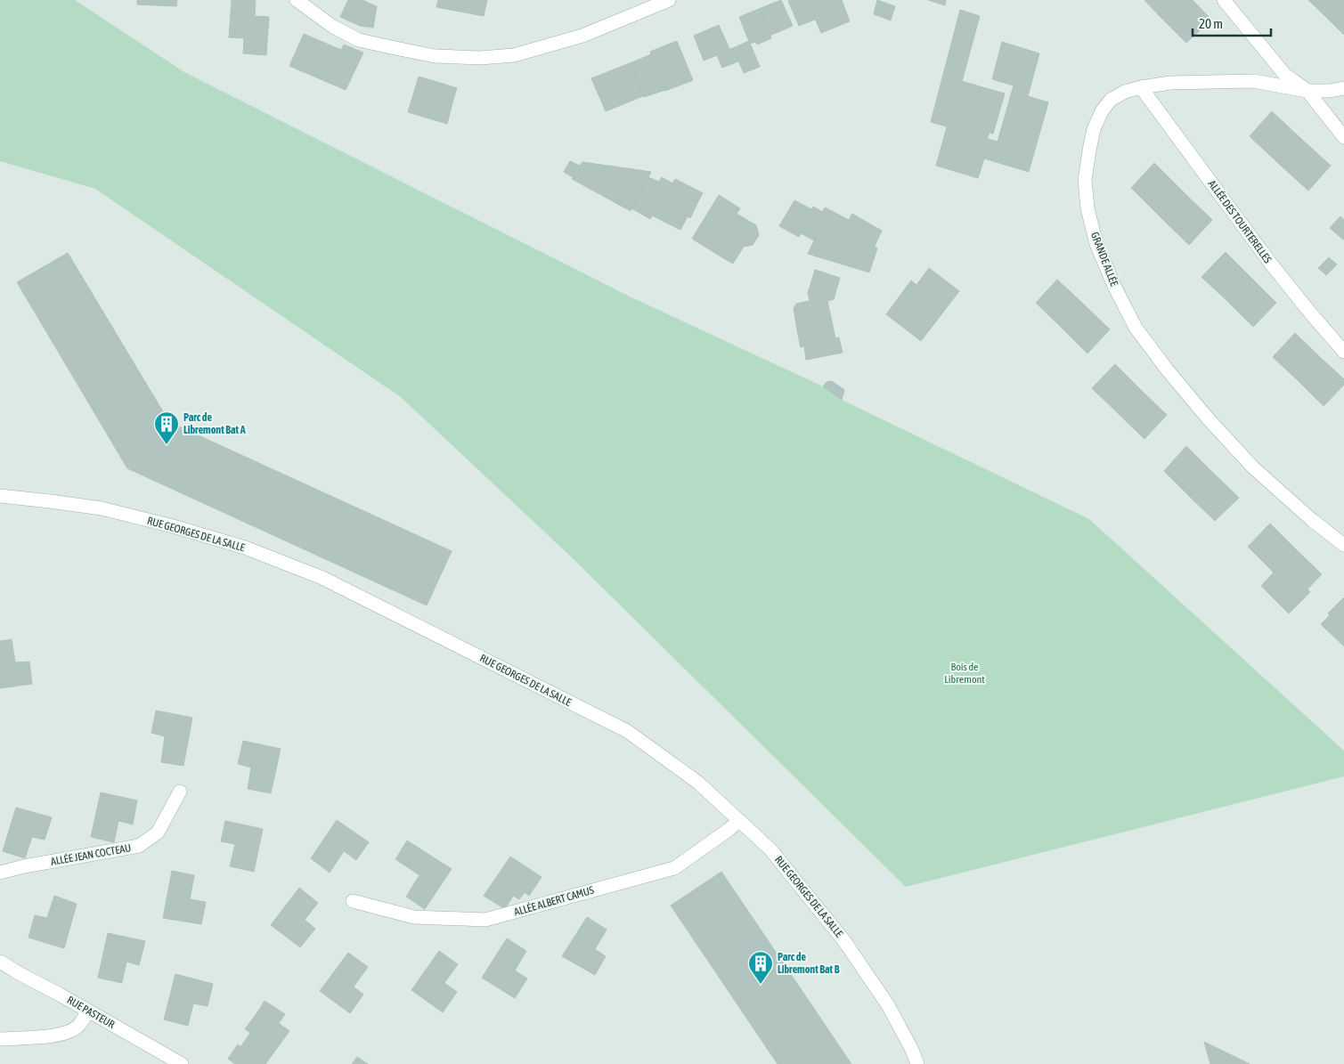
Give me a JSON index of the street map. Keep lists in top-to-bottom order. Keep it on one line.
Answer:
{"streets":{"street":["ALLÉE DES TOURTERELLES","GRANDE ALLÉE","RUE GEORGES DE LA SALLE","ALLÉE JEAN COCTEAU","ALLÉE ALBERT CAMUS","RUE PASTEUR"]},"crossings":[["ALLÉE DES TOURTERELLES","GRANDE ALLÉE"],["RUE GEORGES DE LA SALLE","ALLÉE ALBERT CAMUS"]],"parks":["Bois de Libremont"],"places":{"building":["Parc de Libremont Bat A","Parc de Libremont Bat B"]},"scale_bar":"20 m"}
